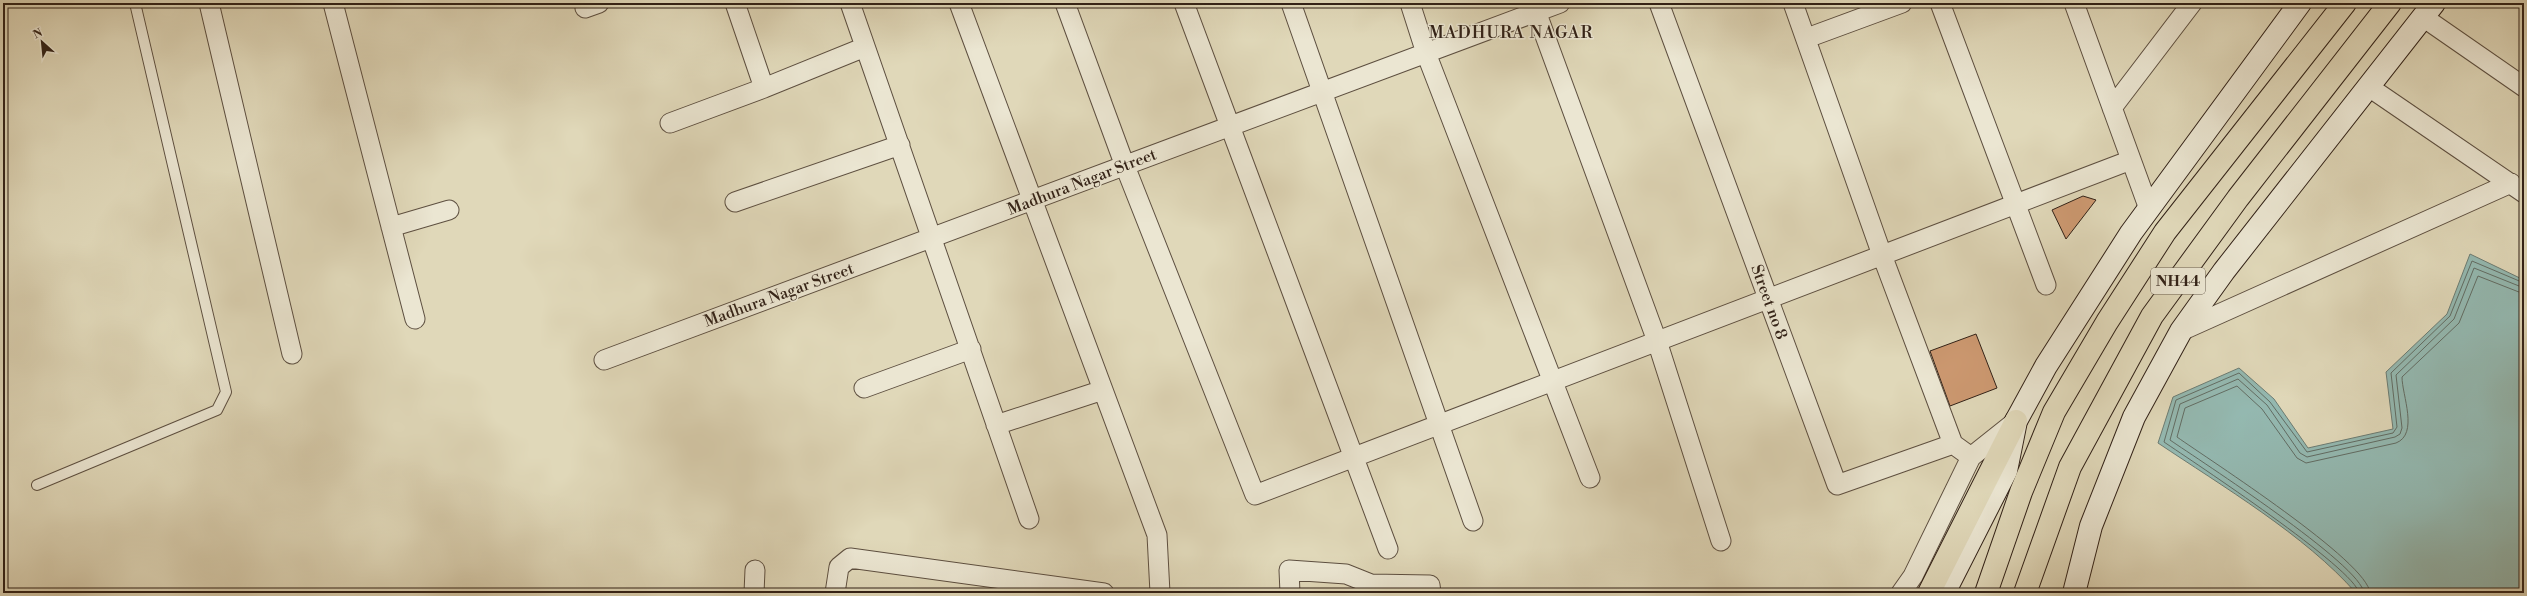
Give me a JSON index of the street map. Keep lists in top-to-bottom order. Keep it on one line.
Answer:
{"streets":{"main road":["NH44"],"street":["Madhura Nagar Street","Street no 8"]},"districts":["MADHURA NAGAR"],"north":"top left"}
